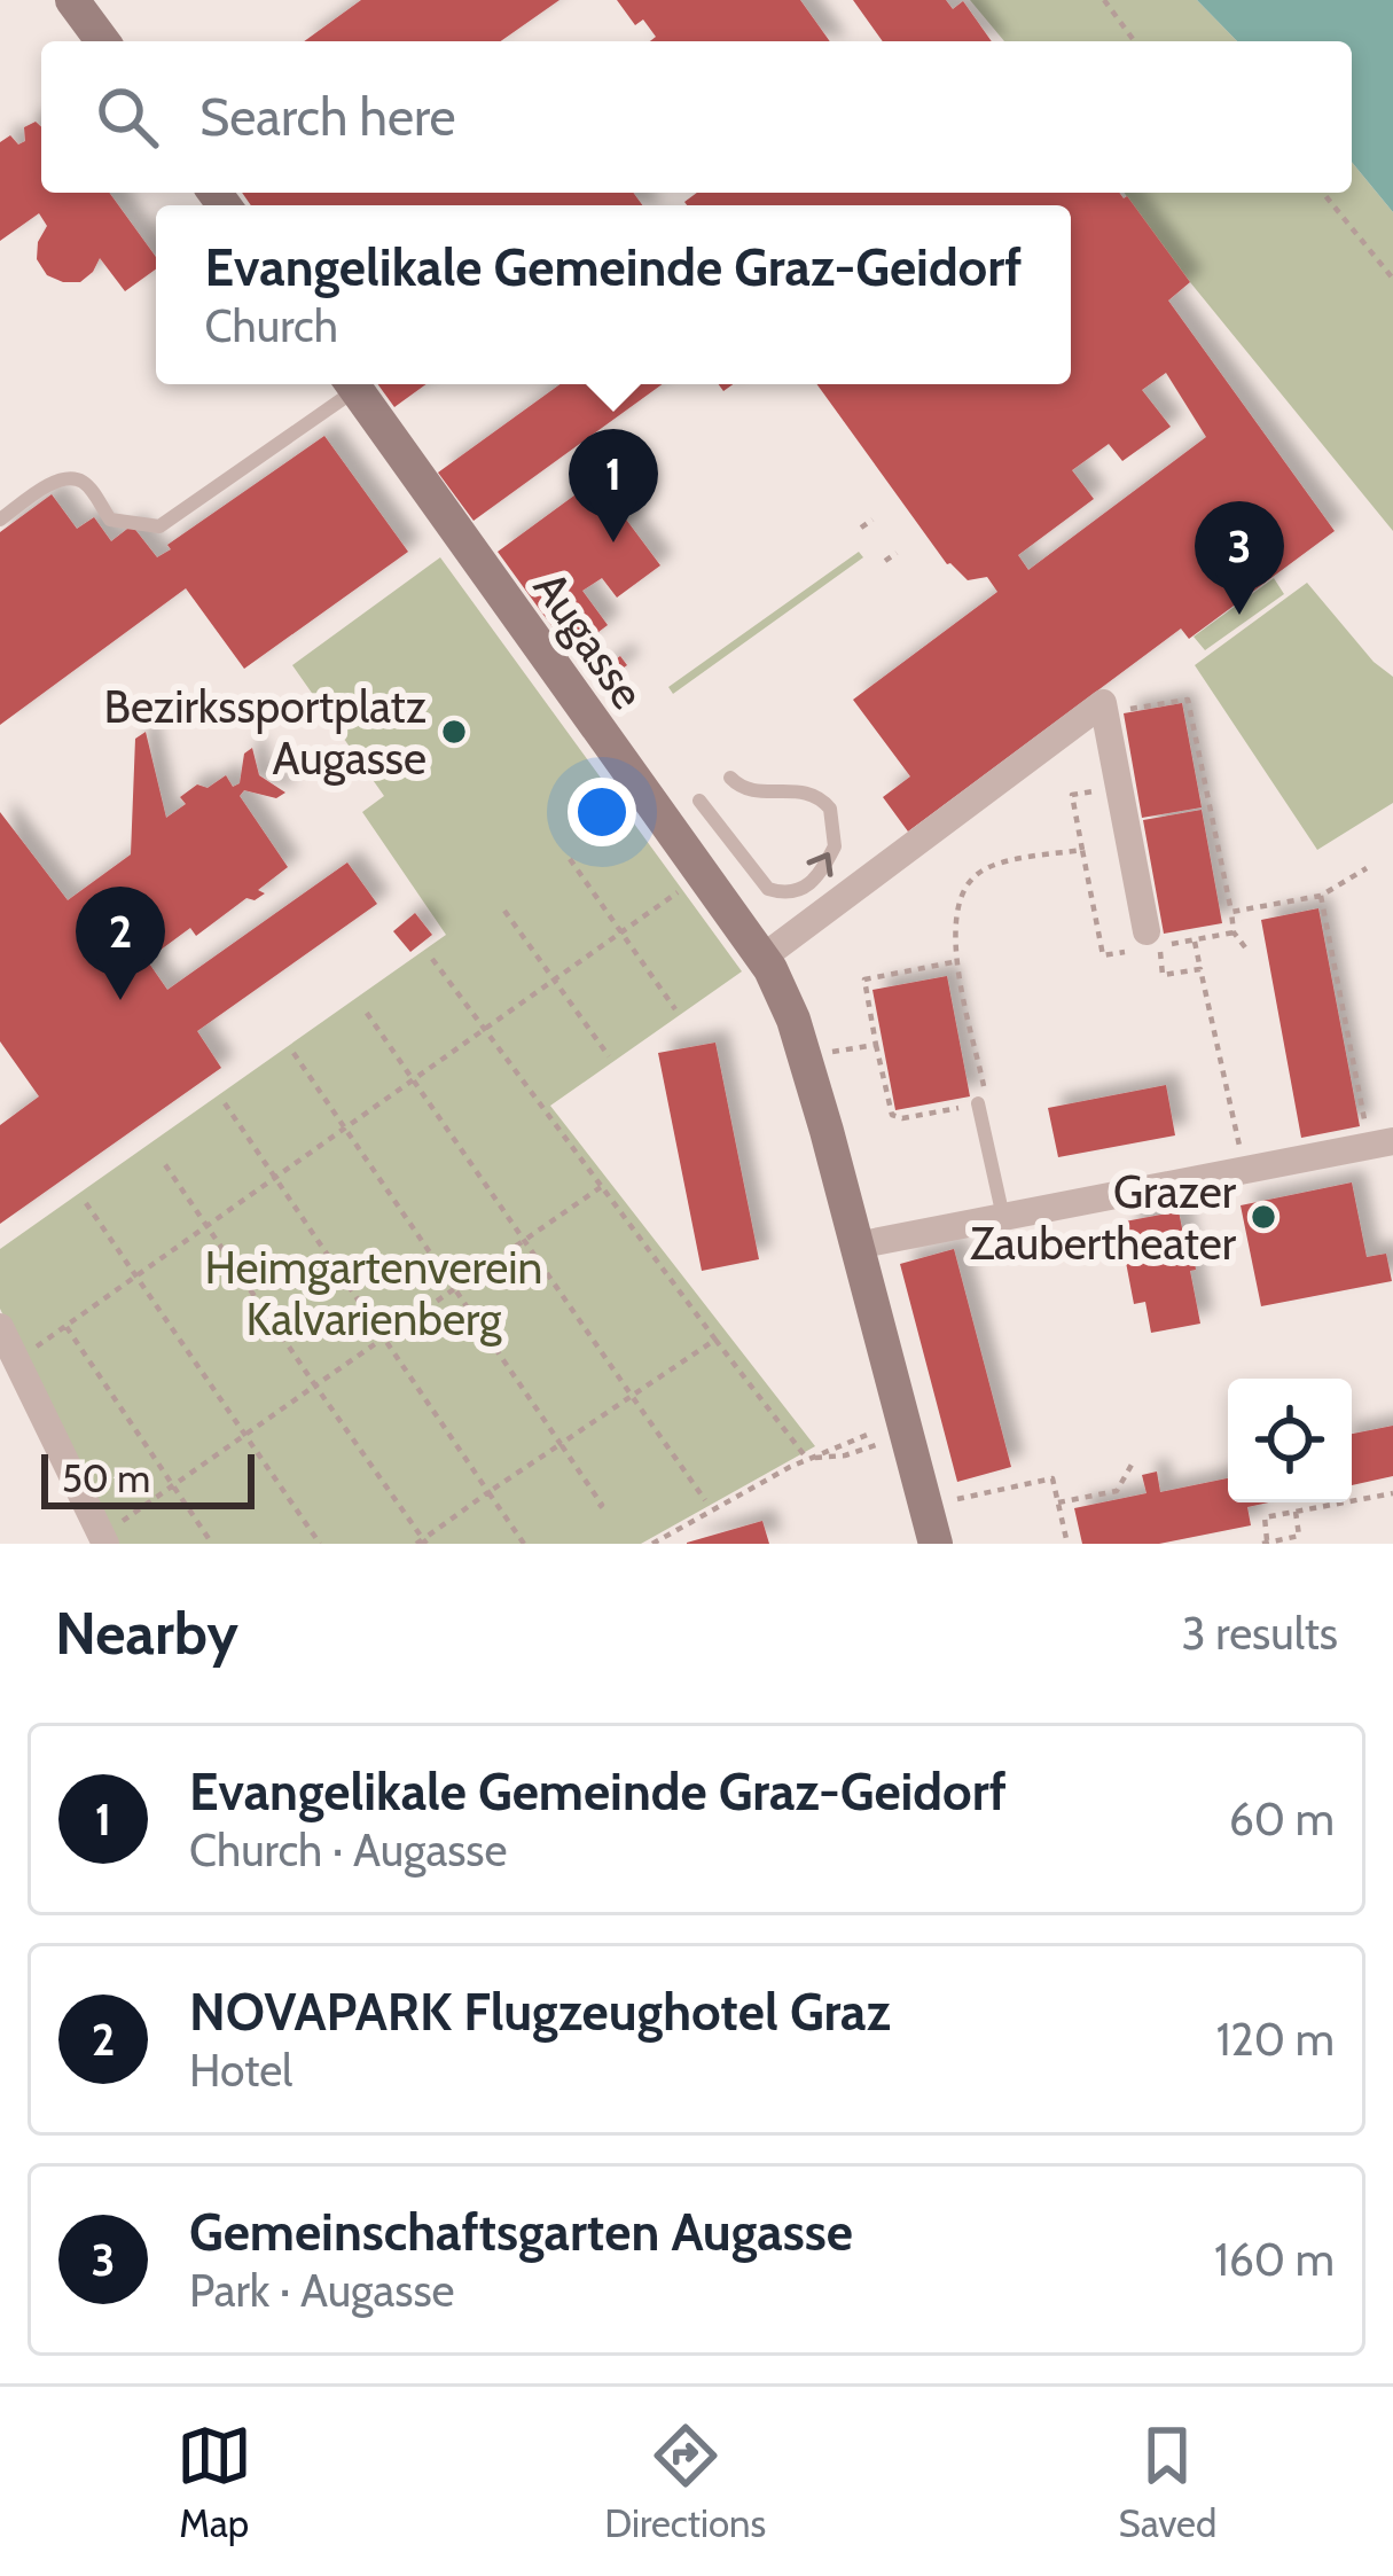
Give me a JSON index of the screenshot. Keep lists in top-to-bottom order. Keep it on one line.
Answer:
{"streets":{"street":["Augasse"]},"parks":["Heimgartenverein Kalvarienberg"],"places":["Bezirkssportplatz Augasse","Grazer Zaubertheater"],"scale_bar":"50 m","page":{"search":"Search here","popup":["Evangelikale Gemeinde Graz-Geidorf","Church"],"pins":["1","3","2"],"scale":"50 m","heading":["Nearby","3 results"],"list":[{"mark":"1","name":"Evangelikale Gemeinde Graz-Geidorf","note":"Church · Augasse","value":"60 m"},{"mark":"2","name":"NOVAPARK Flugzeughotel Graz","note":"Hotel","value":"120 m"},{"mark":"3","name":"Gemeinschaftsgarten Augasse","note":"Park · Augasse","value":"160 m"}],"nav":["Map","Directions","Saved"]}}
